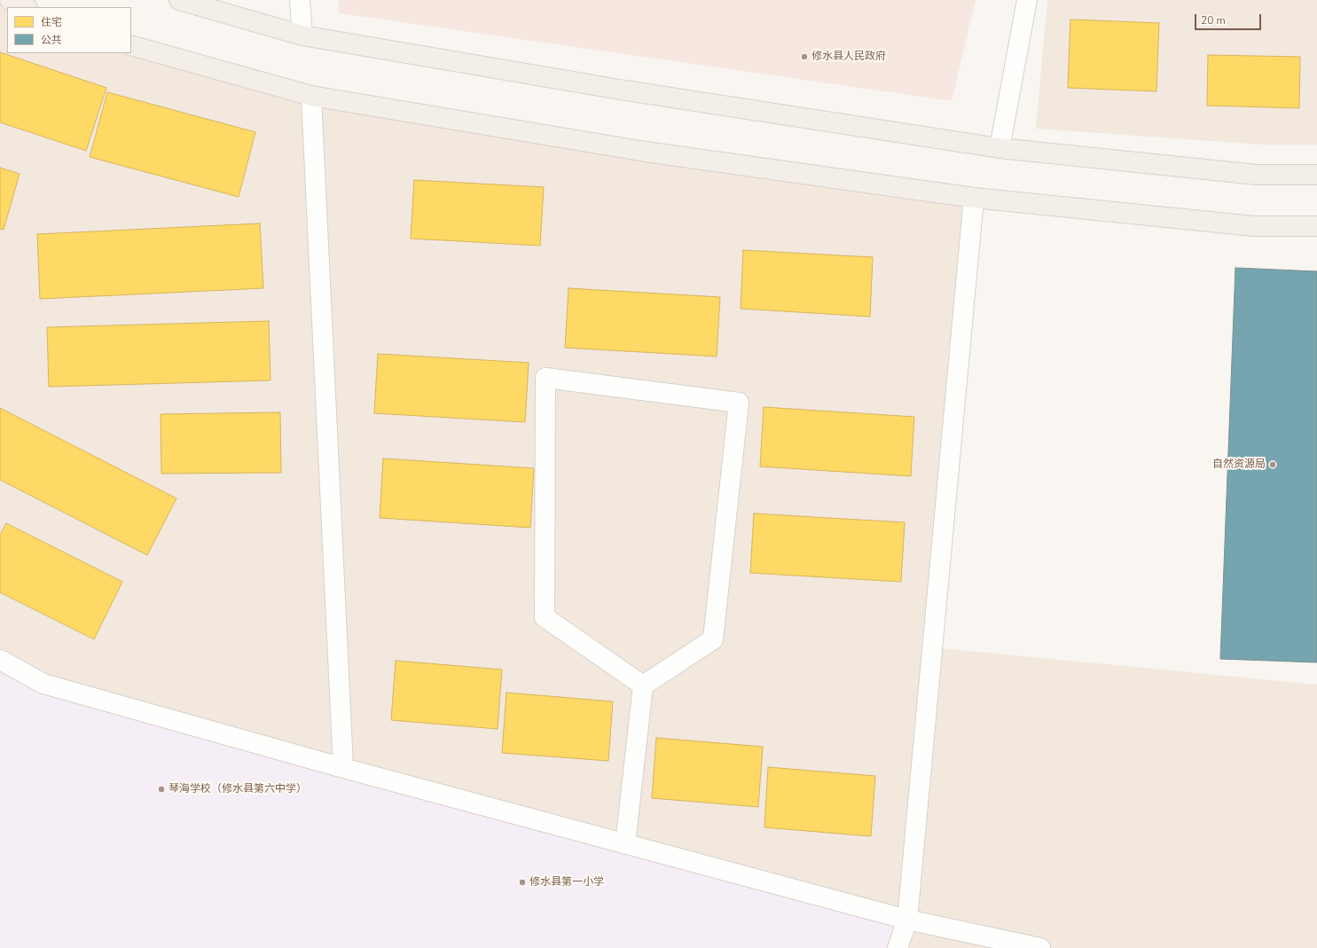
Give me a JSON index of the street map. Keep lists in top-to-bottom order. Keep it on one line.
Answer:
{"places":["修水县人民政府","自然资源局","琴海学校（修水县第六中学）","修水县第一小学"],"legend":["住宅","公共"],"scale_bar":"20 m"}
